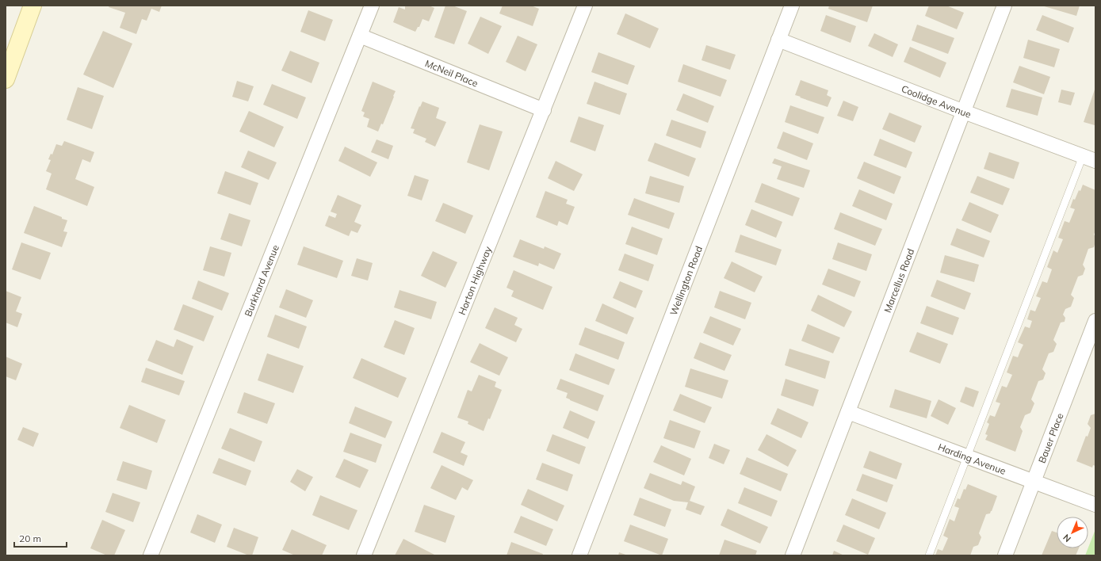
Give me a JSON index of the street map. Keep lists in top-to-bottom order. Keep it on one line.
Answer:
{"streets":{"street":["McNeil Place","Coolidge Avenue","Burkhard Avenue","Horton Highway","Wellington Road","Marcellus Road","Bauer Place","Harding Avenue"]},"crossings":[["McNeil Place","Burkhard Avenue"],["McNeil Place","Horton Highway"],["Coolidge Avenue","Wellington Road"],["Coolidge Avenue","Marcellus Road"],["Marcellus Road","Harding Avenue"],["Bauer Place","Harding Avenue"]],"scale_bar":"20 m","north":"bottom left"}
